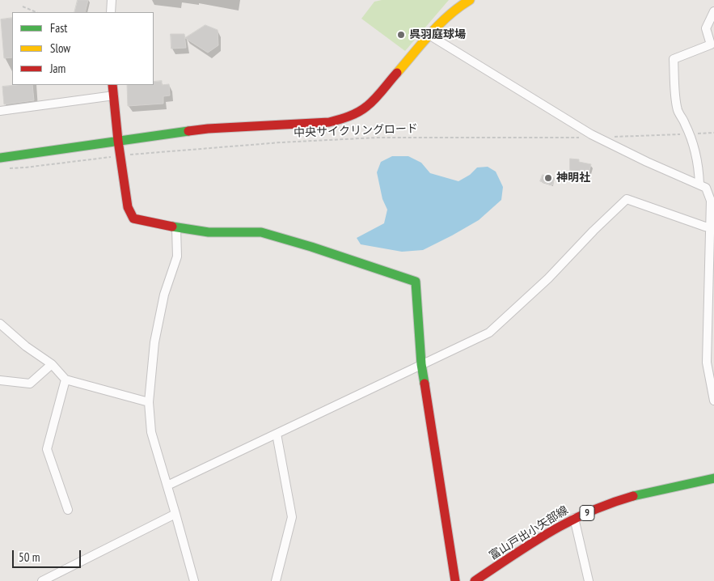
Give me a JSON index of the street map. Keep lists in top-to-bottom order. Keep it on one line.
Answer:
{"streets":{"street":["9","富山戸出小矢部線"],"path":["中央サイクリングロード"]},"places":["呉羽庭球場","神明社"],"legend":["Fast","Slow","Jam"],"scale_bar":"50 m"}
